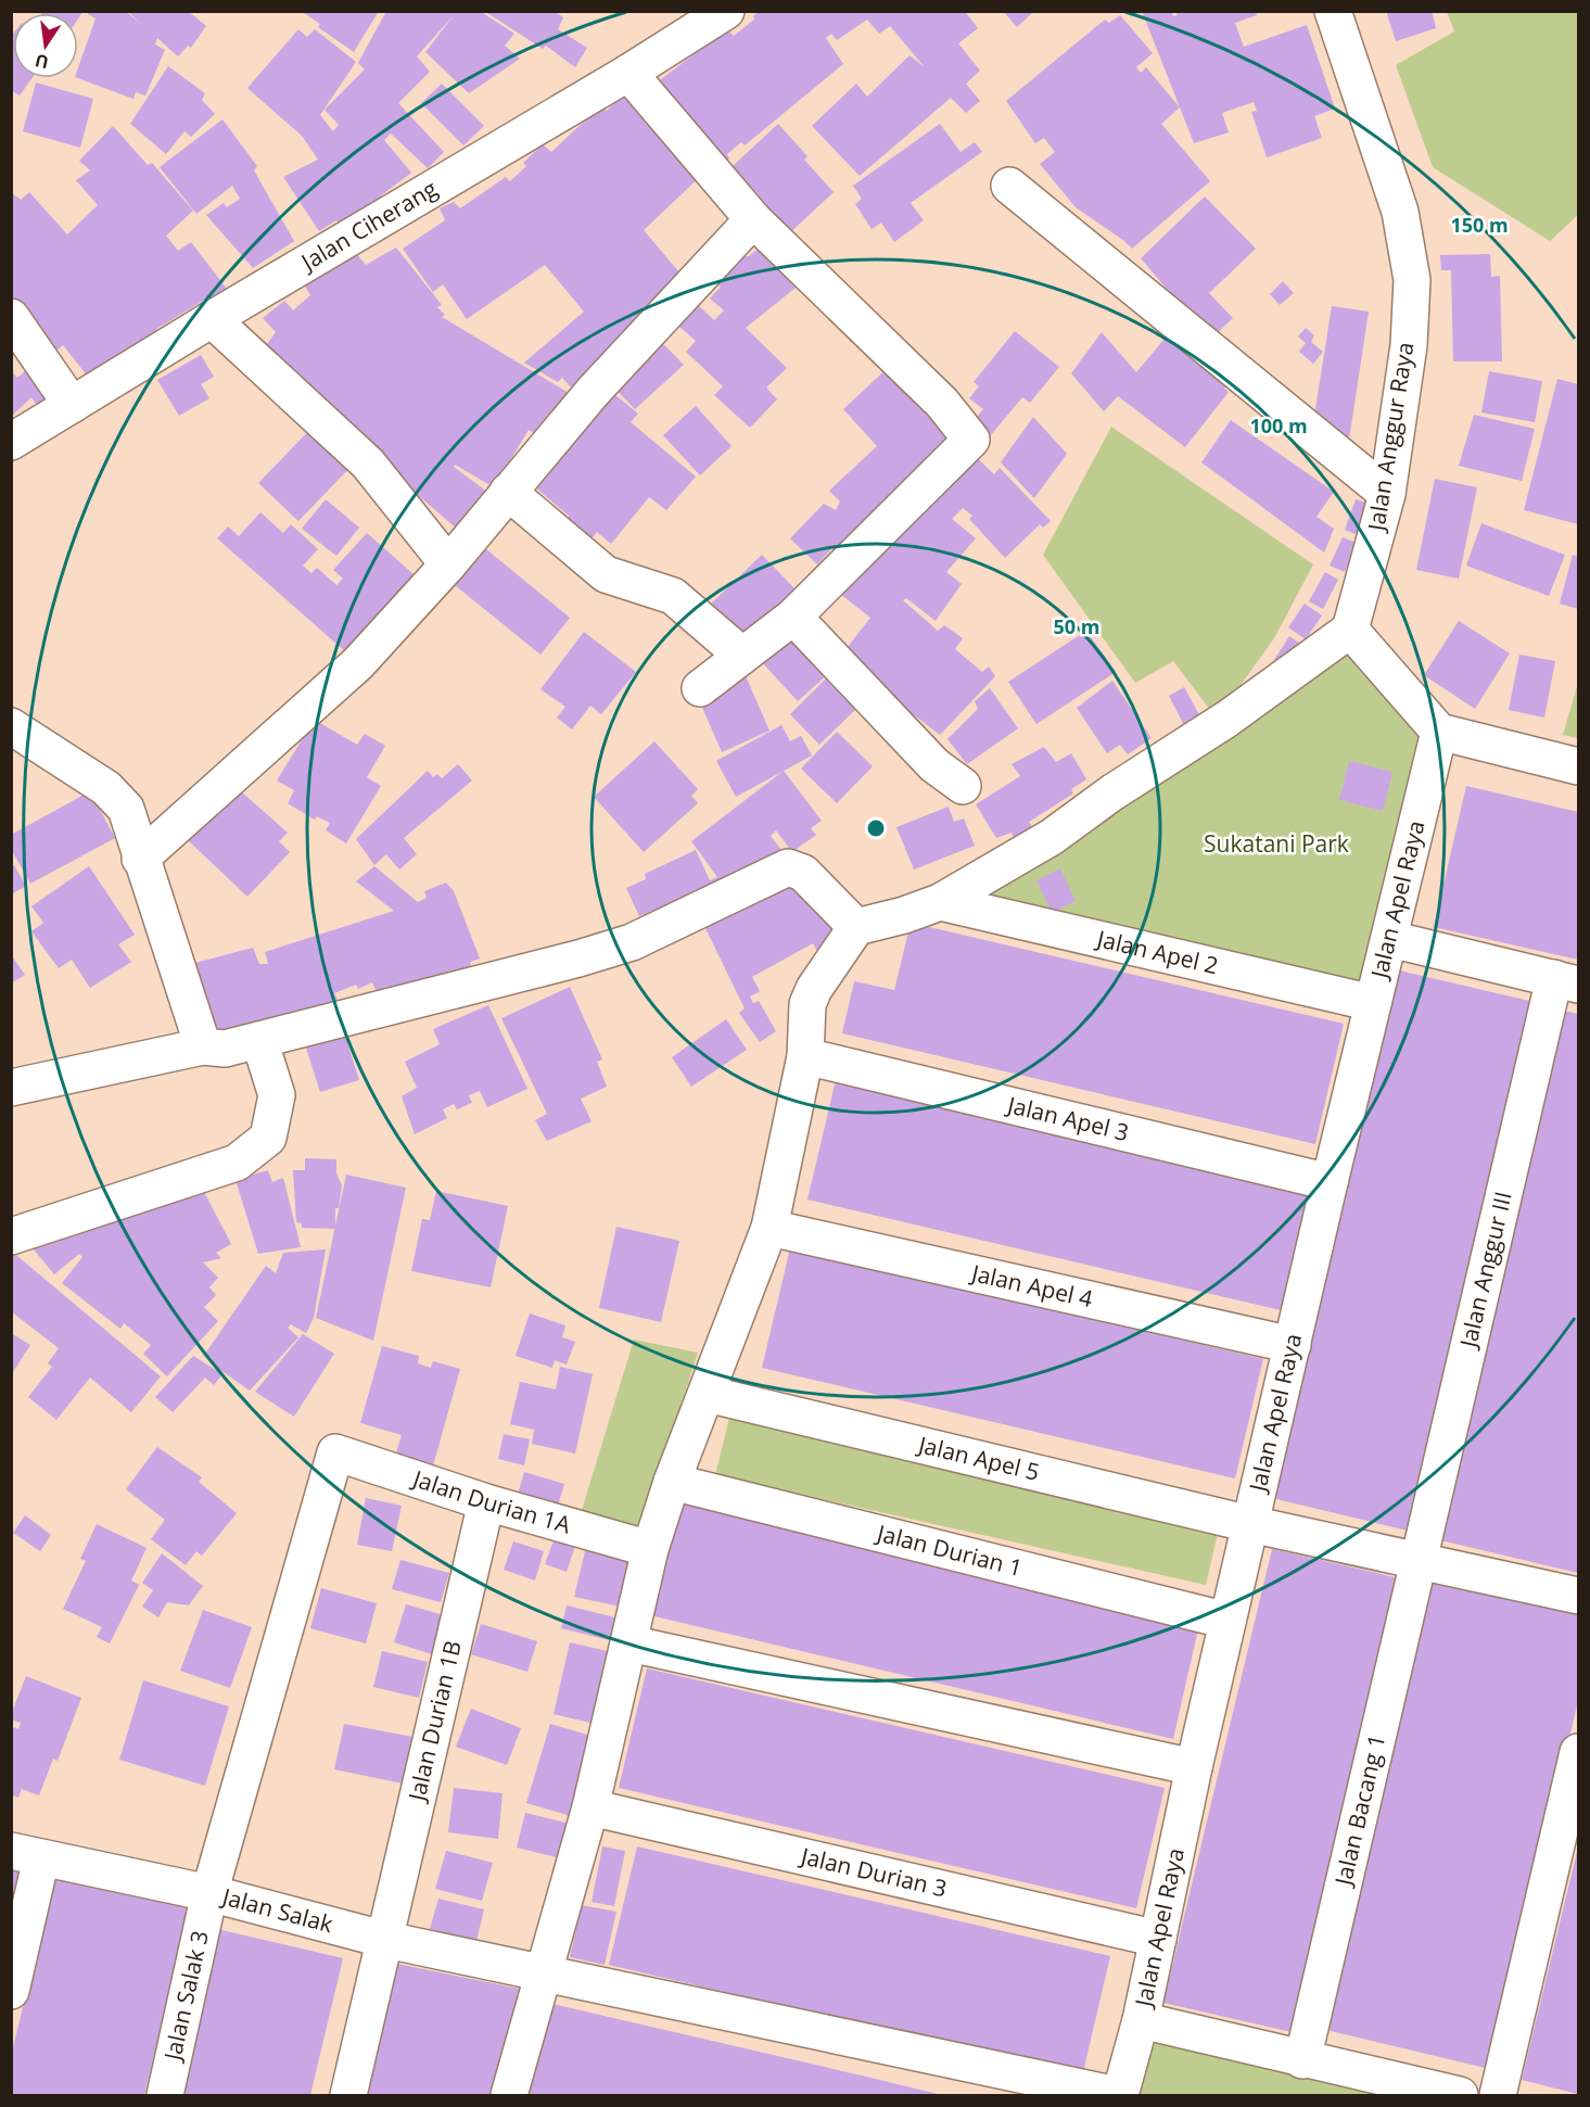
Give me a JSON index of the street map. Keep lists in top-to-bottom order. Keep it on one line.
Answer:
{"streets":{"street":["Jalan Ciherang","Jalan Anggur Raya","Jalan Apel Raya","Jalan Apel 2","Jalan Apel 3","Jalan Anggur III","Jalan Apel 4","Jalan Apel 5","Jalan Durian 1A","Jalan Durian 1","Jalan Durian 1B","Jalan Bacang 1","Jalan Durian 3","Jalan Salak","Jalan Salak 3"]},"crossings":[["Jalan Apel Raya","Jalan Apel 2"],["Jalan Apel Raya","Jalan Apel 3"],["Jalan Apel Raya","Jalan Apel 4"],["Jalan Apel Raya","Jalan Apel 5"],["Jalan Apel Raya","Jalan Durian 1"],["Jalan Apel Raya","Jalan Durian 3"],["Jalan Apel Raya","Jalan Salak"],["Jalan Anggur III","Jalan Apel 5"],["Jalan Anggur III","Jalan Bacang 1"],["Jalan Apel 5","Jalan Bacang 1"],["Jalan Durian 1A","Jalan Durian 1B"],["Jalan Durian 1A","Jalan Salak 3"],["Jalan Durian 1B","Jalan Salak"],["Jalan Salak","Jalan Salak 3"]],"parks":["Sukatani Park"],"north":"bottom","rings":["150 m","100 m","50 m"]}
